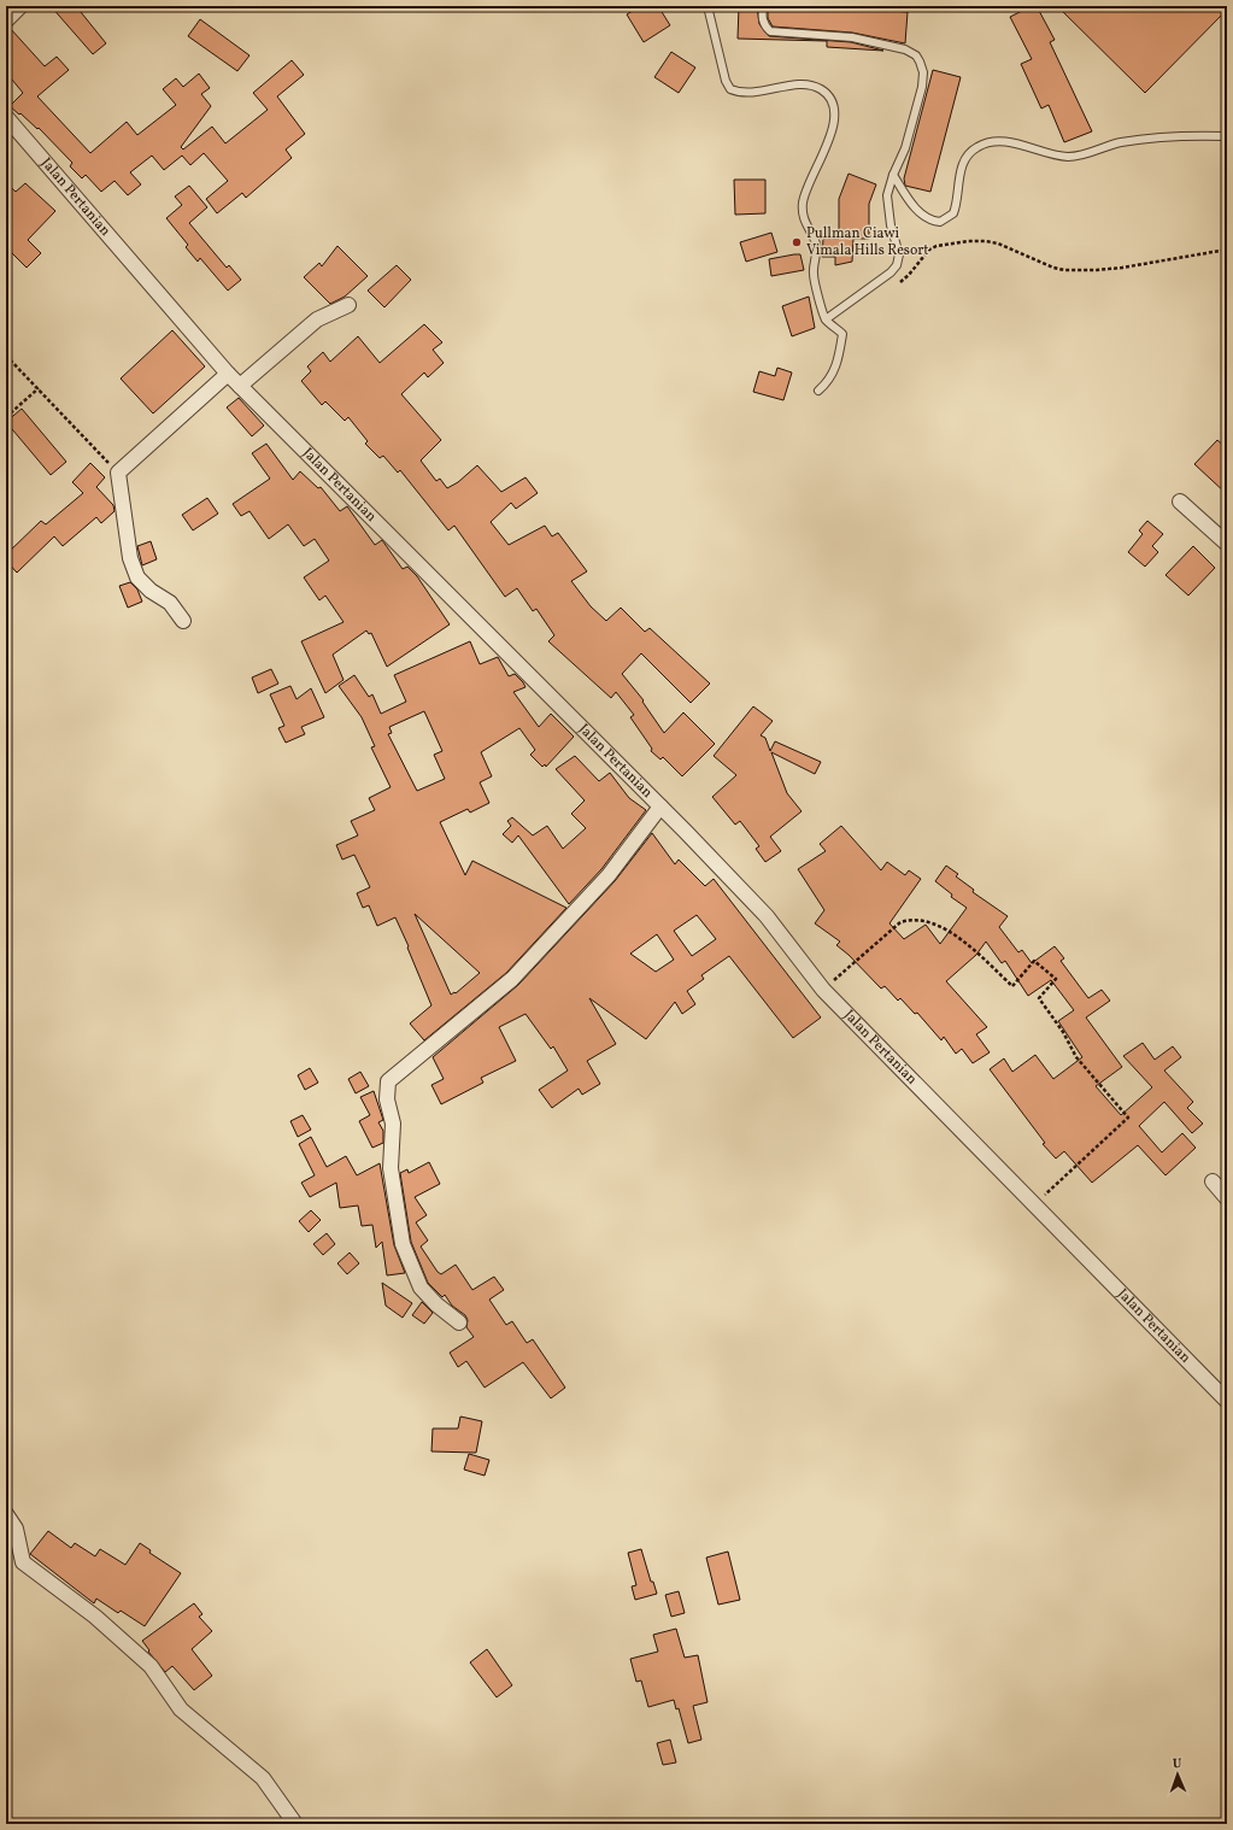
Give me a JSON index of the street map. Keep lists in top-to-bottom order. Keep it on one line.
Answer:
{"streets":{"street":["Jalan Pertanian"]},"places":["Pullman Ciawi Vimala Hills Resort"],"north":"top"}
